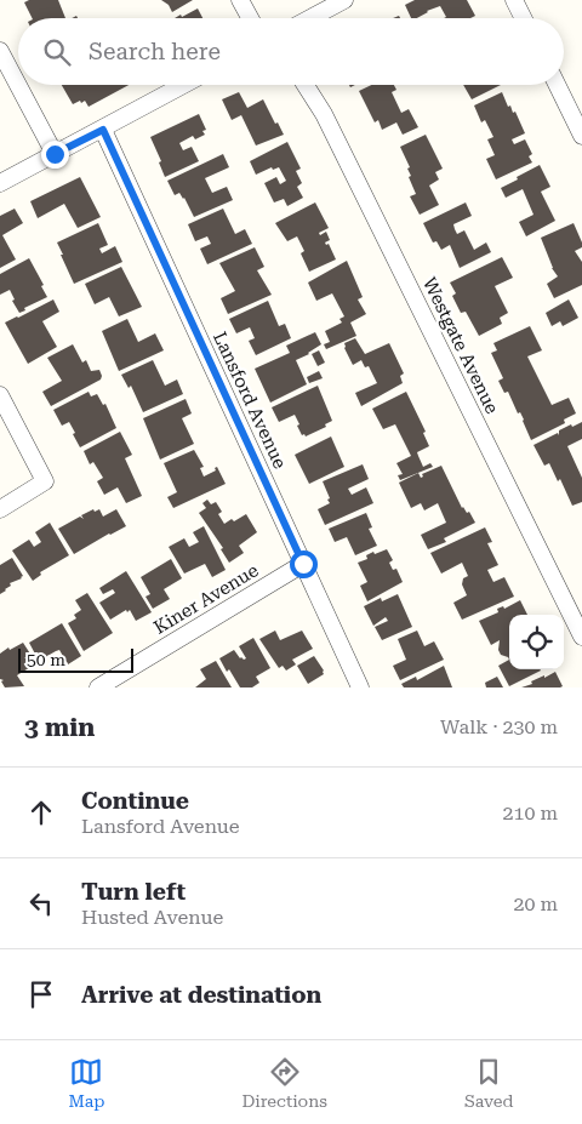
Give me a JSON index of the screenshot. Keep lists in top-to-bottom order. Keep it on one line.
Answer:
{"streets":{"street":["Westgate Avenue","Lansford Avenue","Kiner Avenue"]},"crossings":[["Lansford Avenue","Kiner Avenue"]],"scale_bar":"50 m","page":{"search":"Search here","scale":"50 m","heading":["3 min","Walk · 230 m"],"list":[["Continue","Lansford Avenue","210 m"],["Turn left","Husted Avenue","20 m"],"Arrive at destination"],"nav":["Map","Directions","Saved"]}}
